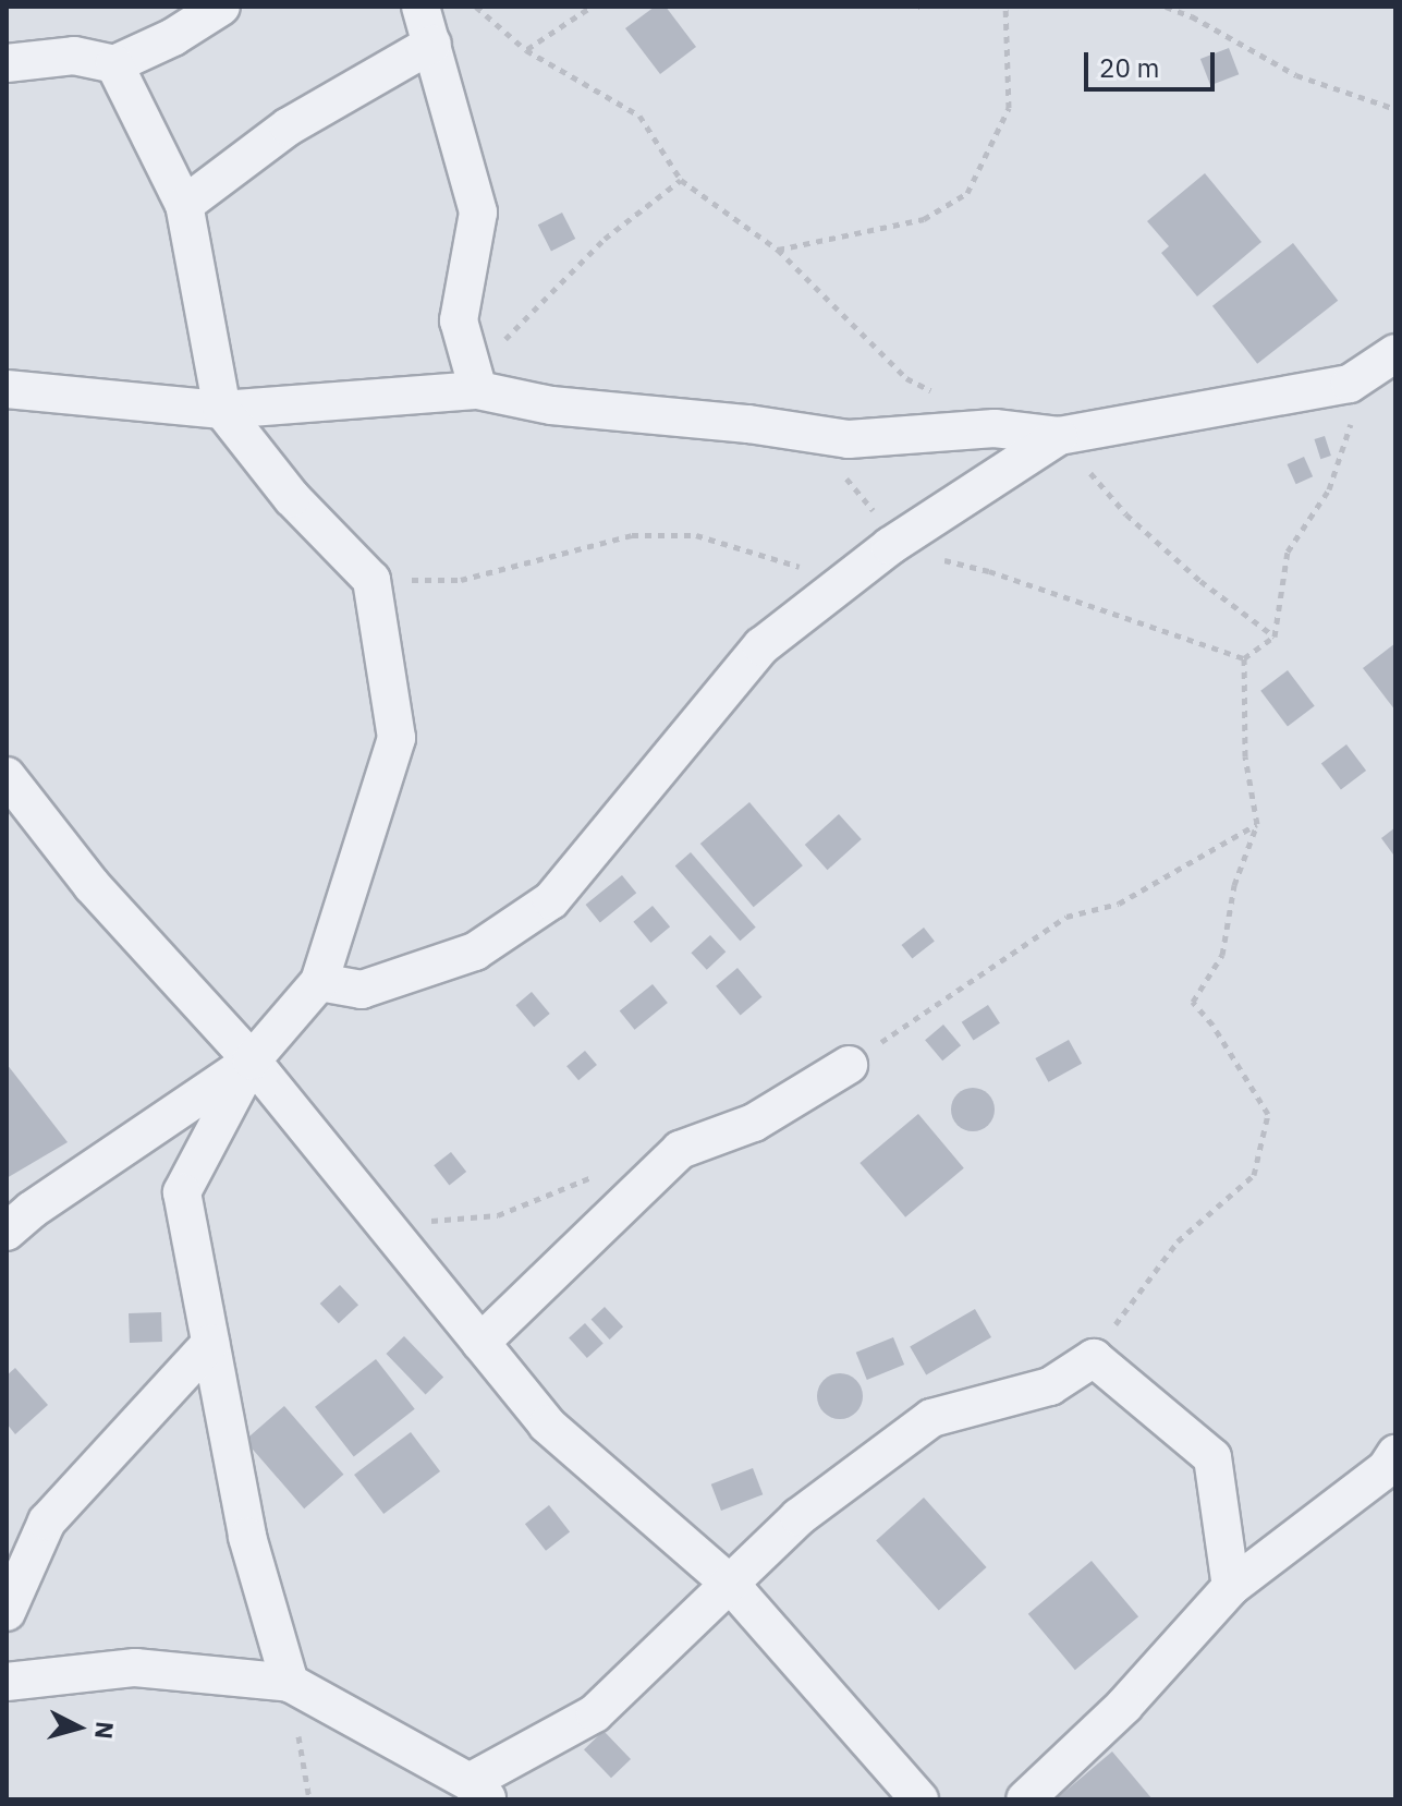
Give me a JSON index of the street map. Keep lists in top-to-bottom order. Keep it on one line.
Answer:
{"scale_bar":"20 m","north":"right"}
